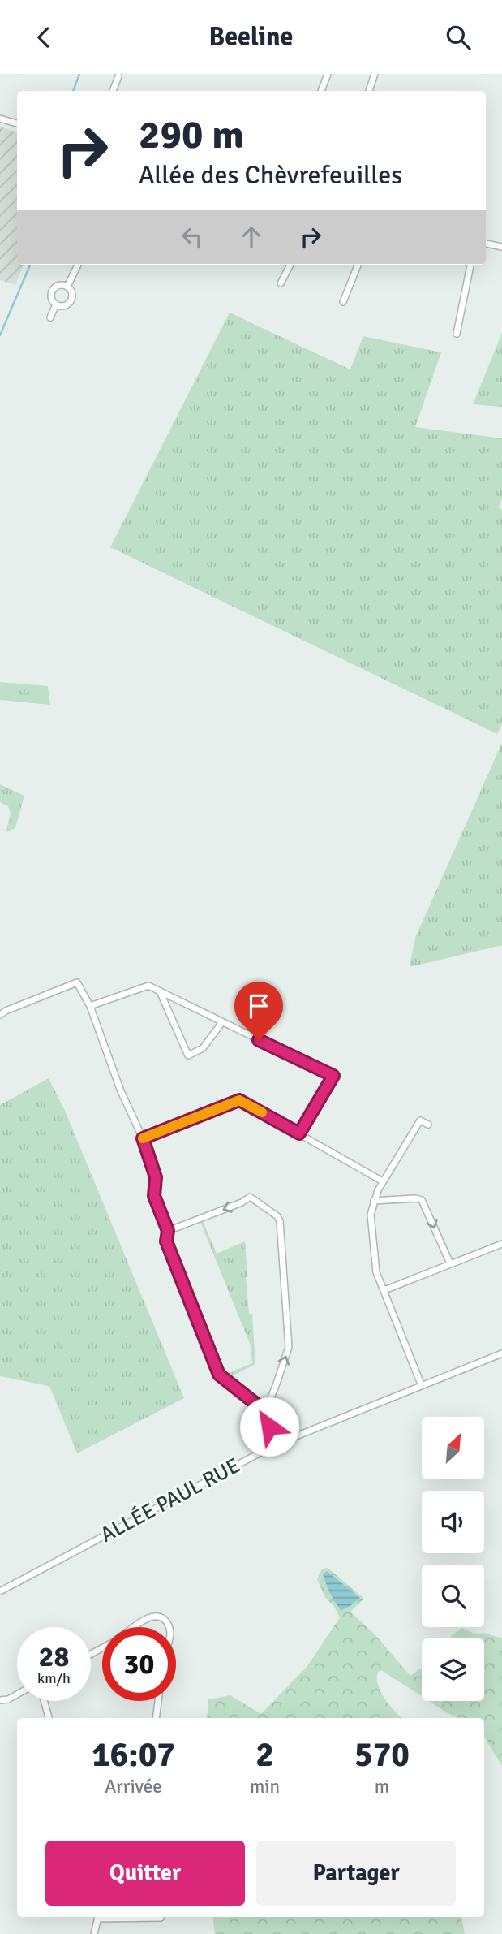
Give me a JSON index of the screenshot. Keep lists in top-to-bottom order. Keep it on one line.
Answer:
{"streets":{"street":["ALLÉE PAUL RUE"]},"north":"top right","page":{"header":"Beeline","turn":["290 m","Allée des Chèvrefeuilles"],"speed":"28 km/h","limit":"30","eta":["16:07","Arrivée","2","min","570","m"],"buttons":["Quitter","Partager"]}}
